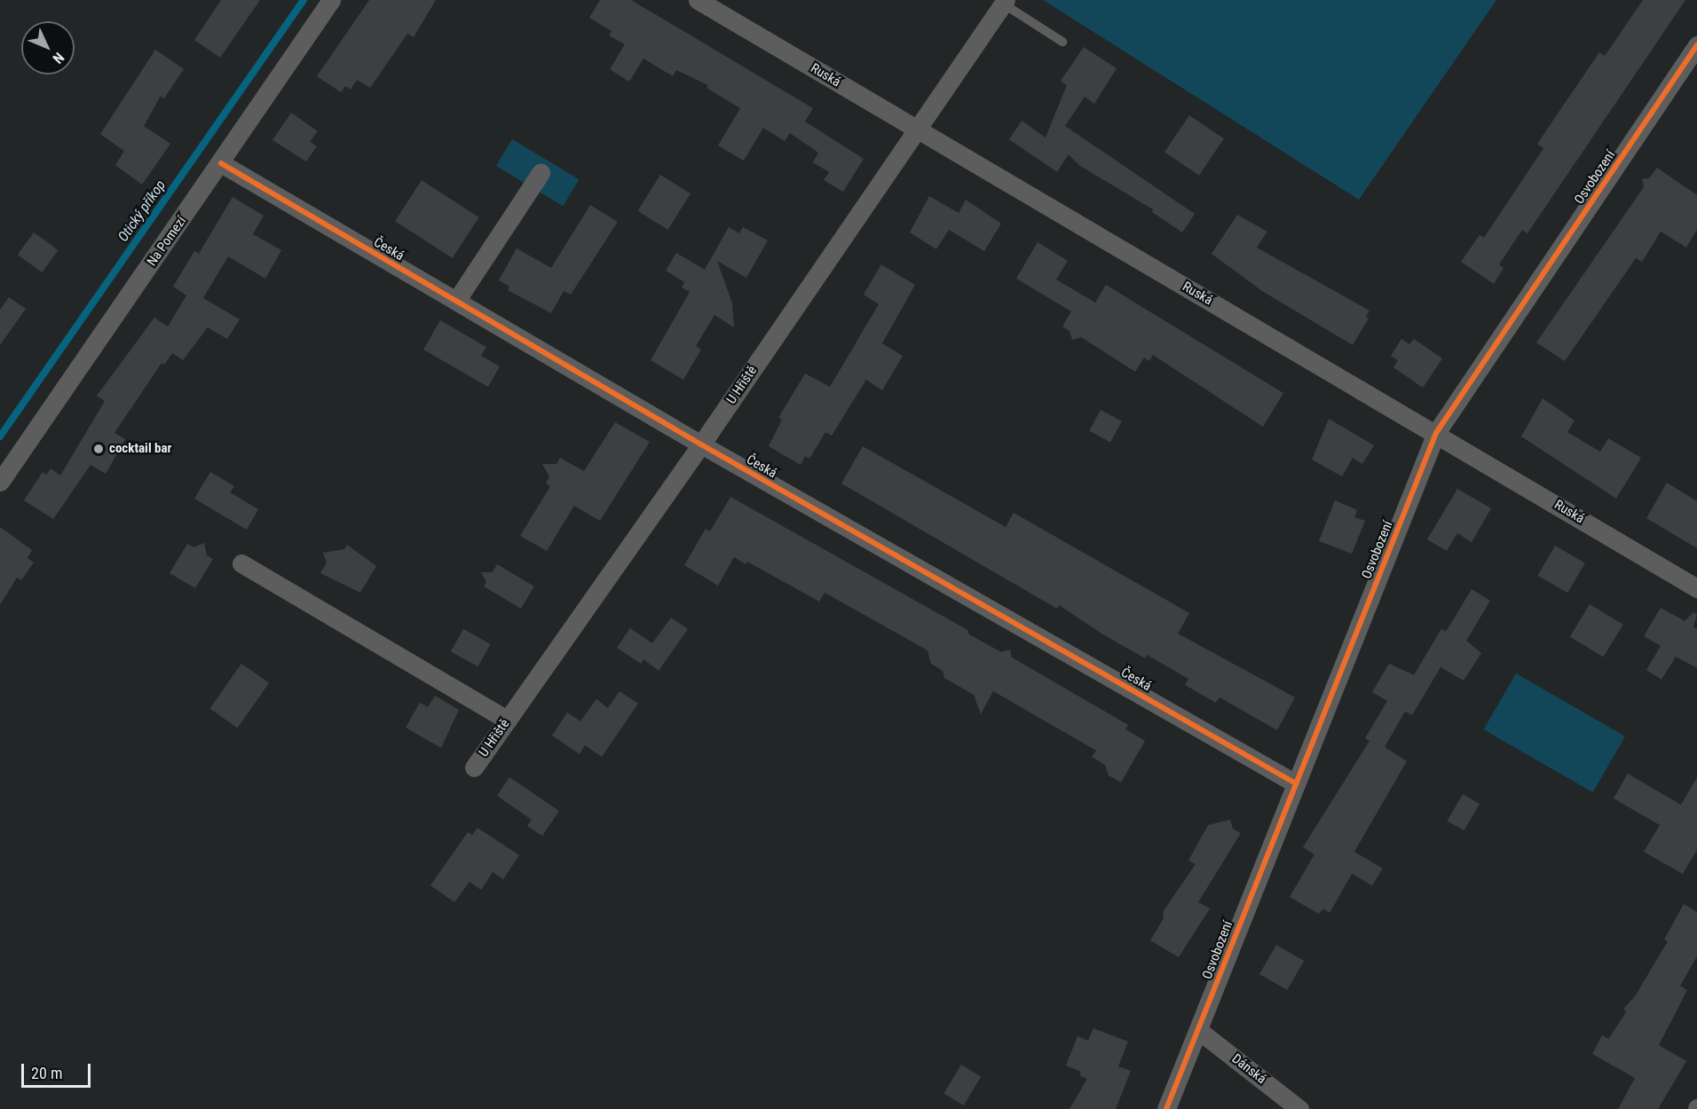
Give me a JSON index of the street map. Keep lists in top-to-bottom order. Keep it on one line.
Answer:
{"streets":{"street":["Ruská","Osvobození","Na Pomezí","Česká","U Hřiště","Dánská"]},"crossings":[["Ruská","Osvobození"],["Ruská","U Hřiště"],["Osvobození","Česká"],["Osvobození","Dánská"],["Na Pomezí","Česká"],["Česká","U Hřiště"]],"water":["Otický příkop"],"places":["cocktail bar"],"scale_bar":"20 m","north":"bottom right"}
